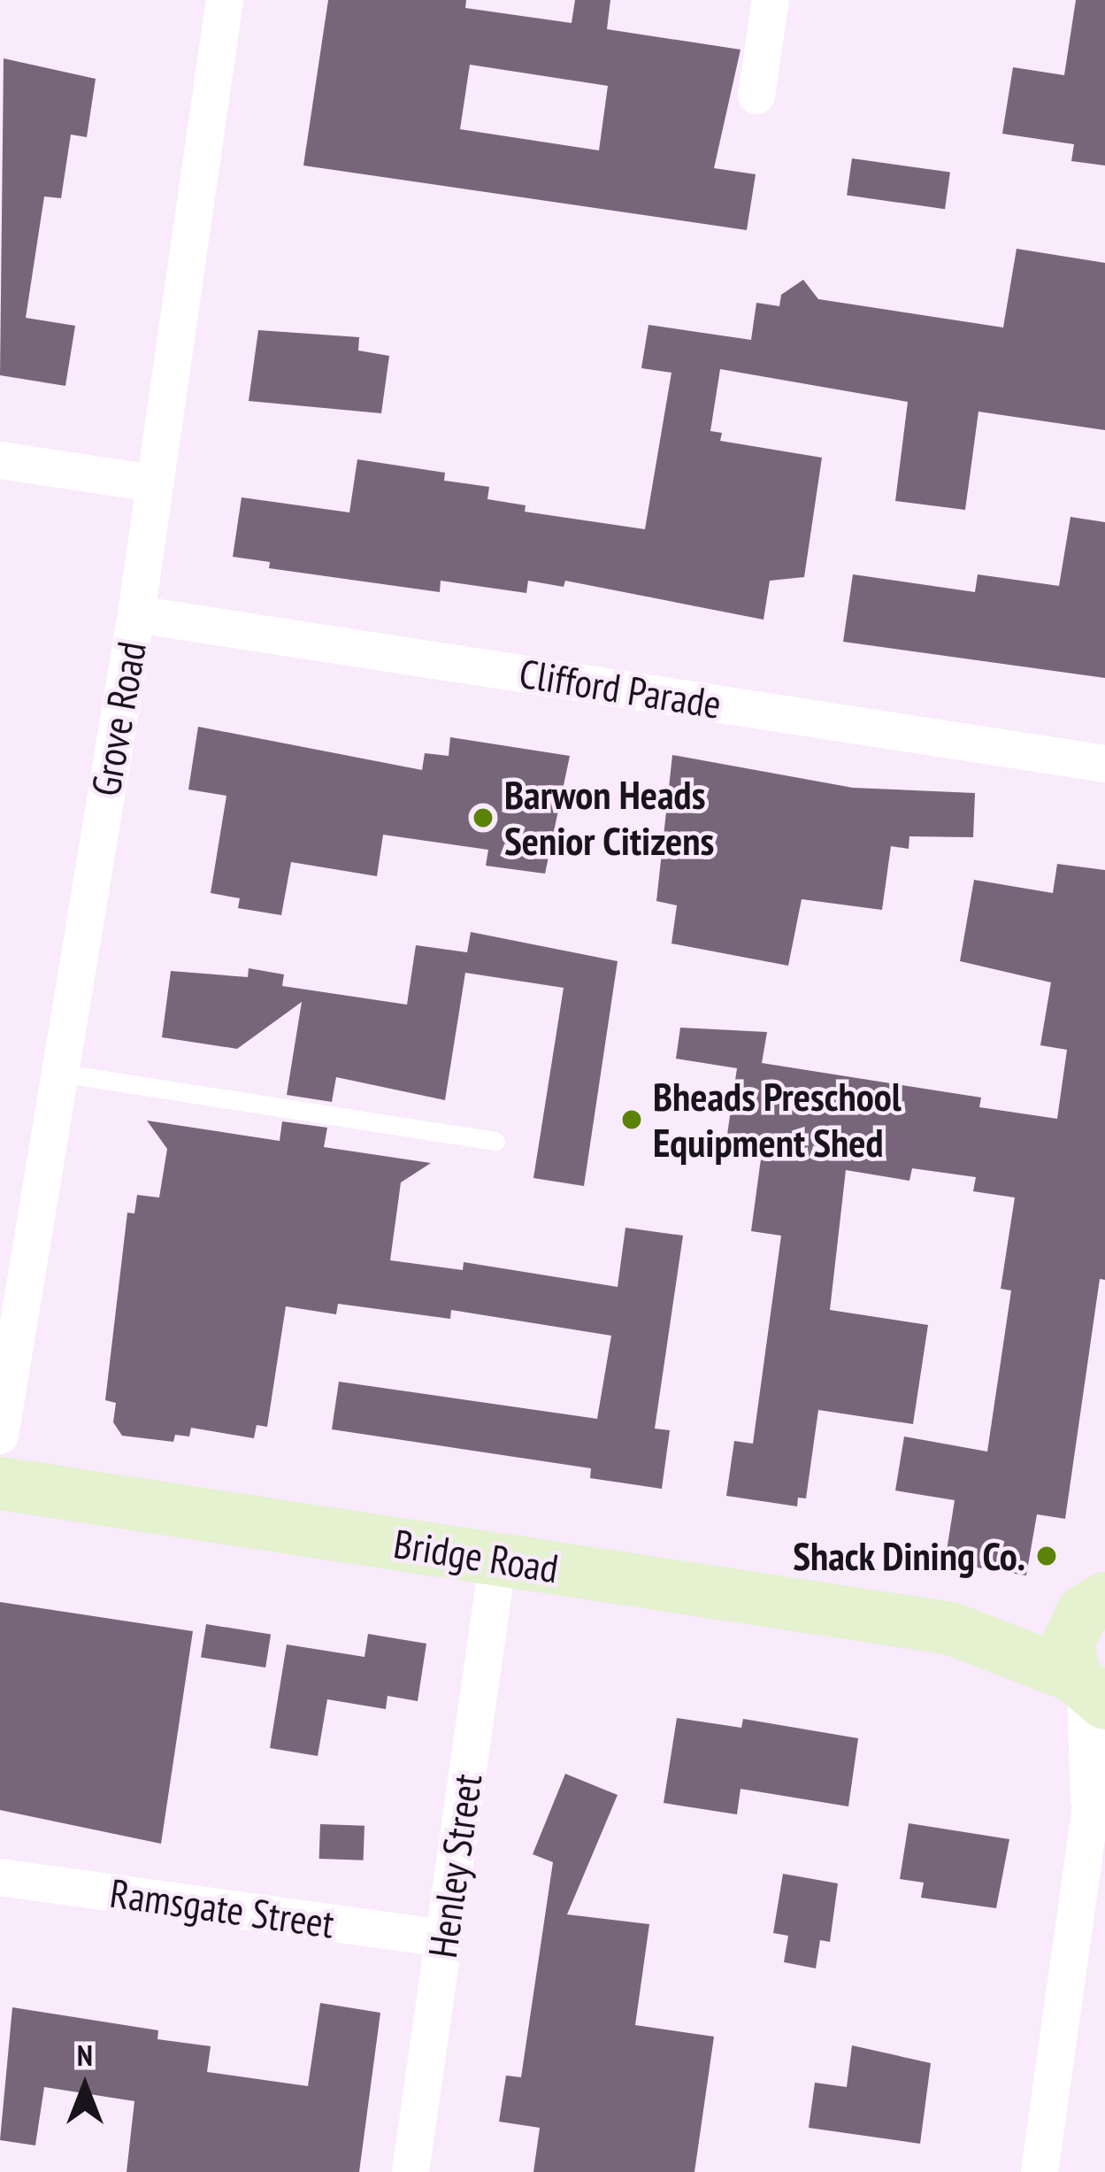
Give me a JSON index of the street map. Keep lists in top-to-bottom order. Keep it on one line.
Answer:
{"streets":{"main road":["Bridge Road"],"street":["Clifford Parade","Grove Road","Henley Street","Ramsgate Street"]},"crossings":[["Clifford Parade","Grove Road"],["Bridge Road","Henley Street"],["Henley Street","Ramsgate Street"]],"places":["Barwon Heads Senior Citizens","Bheads Preschool Equipment Shed","Shack Dining Co."],"north":"top"}
